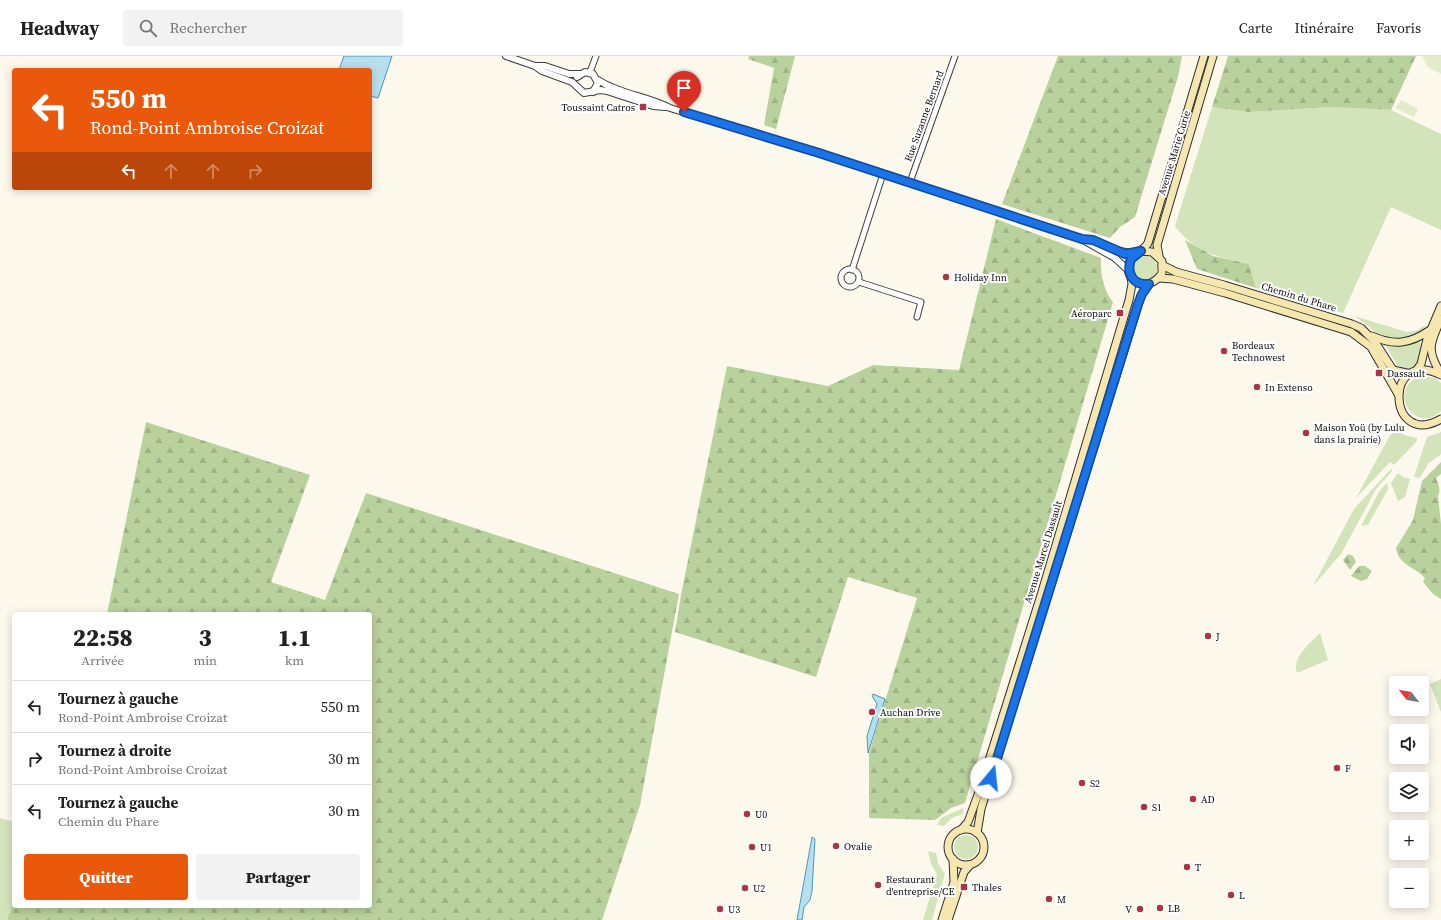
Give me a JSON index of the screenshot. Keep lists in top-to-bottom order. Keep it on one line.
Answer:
{"streets":{"main road":["Avenue Marie Curie","Chemin du Phare","Avenue Marcel Dassault"],"street":["Rue Suzanne Bernard"]},"crossings":[["Avenue Marie Curie","Chemin du Phare"],["Avenue Marie Curie","Avenue Marcel Dassault"],["Chemin du Phare","Avenue Marcel Dassault"]],"places":{"transit":["Toussaint Catros","Aéroparc","Dassault","Thales"],"other":["Holiday Inn","Bordeaux Technowest","In Extenso","Maison Yoü (by Lulu dans la prairie)","J","Auchan Drive","F","S2","AD","S1","U0","Ovalie","U1","T","Restaurant d'entreprise/CE","U2","L","M","LB","U3","V"]},"north":"top left","page":{"header":"Headway","search":"Rechercher","nav":["Carte","Itinéraire","Favoris"],"turn":["550 m","Rond-Point Ambroise Croizat"],"eta":["22:58","Arrivée","3","min","1.1","km"],"map_buttons":["+","−"],"list":[{"name":"Tournez à gauche","note":"Rond-Point Ambroise Croizat","value":"550 m"},{"name":"Tournez à droite","note":"Rond-Point Ambroise Croizat","value":"30 m"},{"name":"Tournez à gauche","note":"Chemin du Phare","value":"30 m"}],"buttons":["Quitter","Partager"]}}
